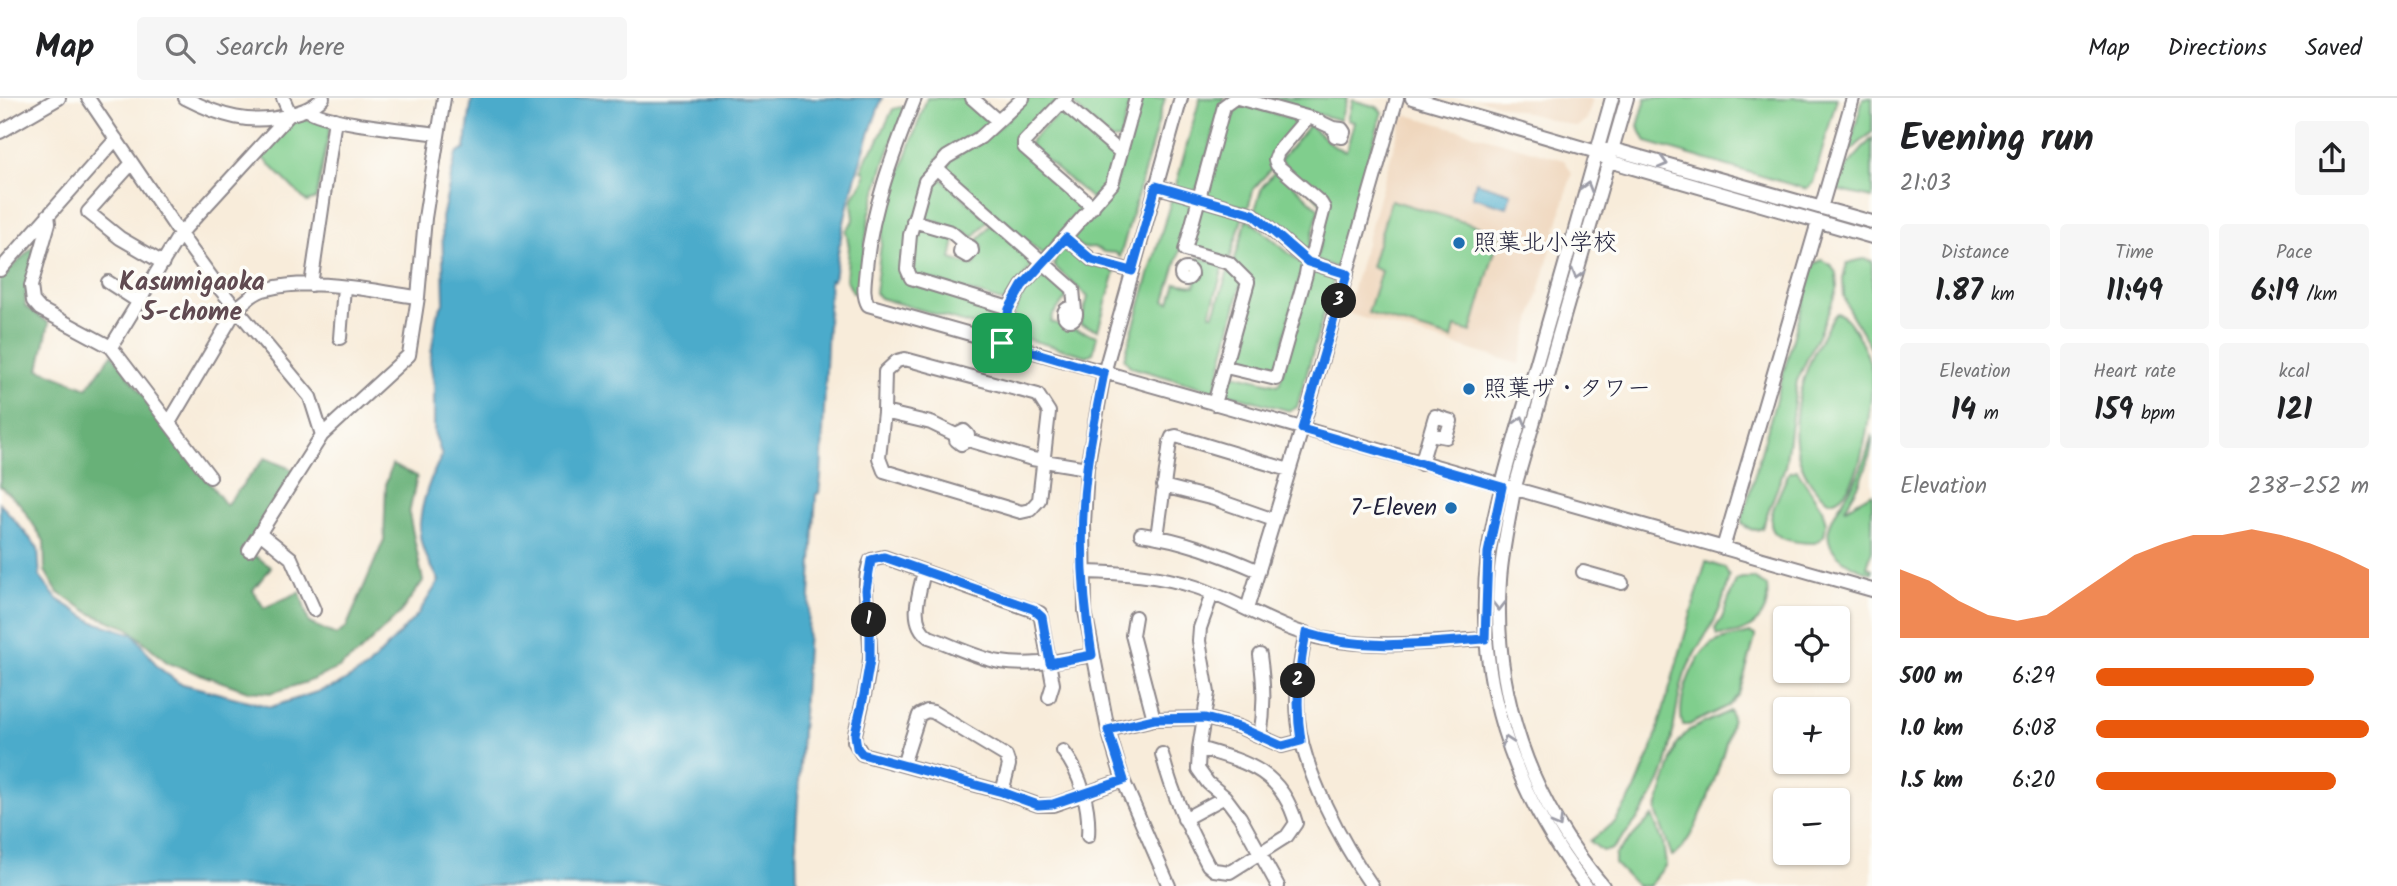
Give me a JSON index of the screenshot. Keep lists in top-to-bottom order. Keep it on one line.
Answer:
{"districts":["Kasumigaoka 5-chome"],"places":["照葉北小学校","照葉ザ・タワー","7-Eleven"],"page":{"header":"Map","search":"Search here","nav":["Map","Directions","Saved"],"heading":["Evening run","21:03"],"stats":[["Distance","1.87 km"],["Time","11:49"],["Pace","6:19 /km"],["Elevation","14 m"],["Heart rate","159 bpm"],["kcal","121"]],"pins":["3","1","2"],"chart":["Elevation","238–252 m"],"map_buttons":["+","−"],"list":[{"name":"500 m","note":"6:29"},{"name":"1.0 km","note":"6:08"},{"name":"1.5 km","note":"6:20"}]}}
